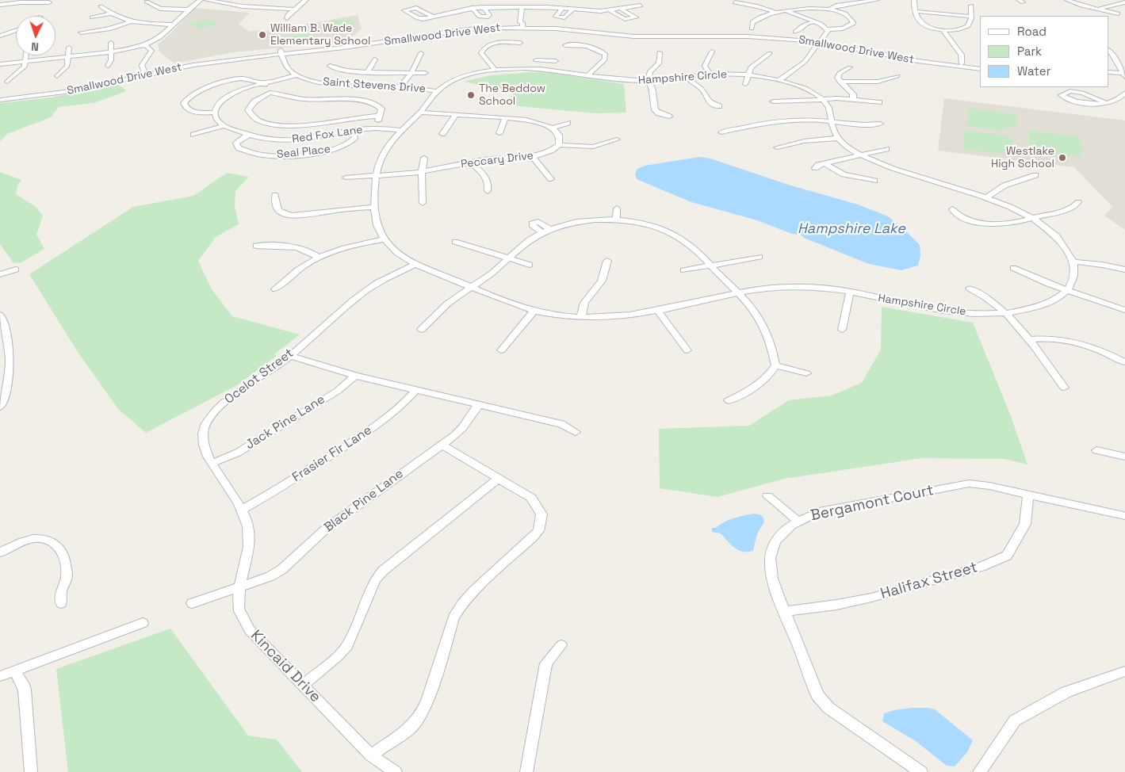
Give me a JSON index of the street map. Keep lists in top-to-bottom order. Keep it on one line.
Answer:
{"streets":{"street":["Smallwood Drive West","Hampshire Circle","Saint Stevens Drive","Red Fox Lane","Seal Place","Peccary Drive","Ocelot Street","Jack Pine Lane","Frasier Fir Lane","Black Pine Lane","Bergamont Court","Halifax Street","Kincaid Drive"]},"crossings":[["Hampshire Circle","Saint Stevens Drive"],["Hampshire Circle","Red Fox Lane"],["Hampshire Circle","Peccary Drive"],["Hampshire Circle","Ocelot Street"],["Red Fox Lane","Seal Place"],["Ocelot Street","Jack Pine Lane"],["Ocelot Street","Frasier Fir Lane"],["Ocelot Street","Kincaid Drive"],["Frasier Fir Lane","Kincaid Drive"],["Black Pine Lane","Kincaid Drive"],["Bergamont Court","Halifax Street"]],"water":["Hampshire Lake"],"places":["William B. Wade Elementary School","The Beddow School","Westlake High School"],"legend":["Road","Park","Water"],"north":"bottom"}
